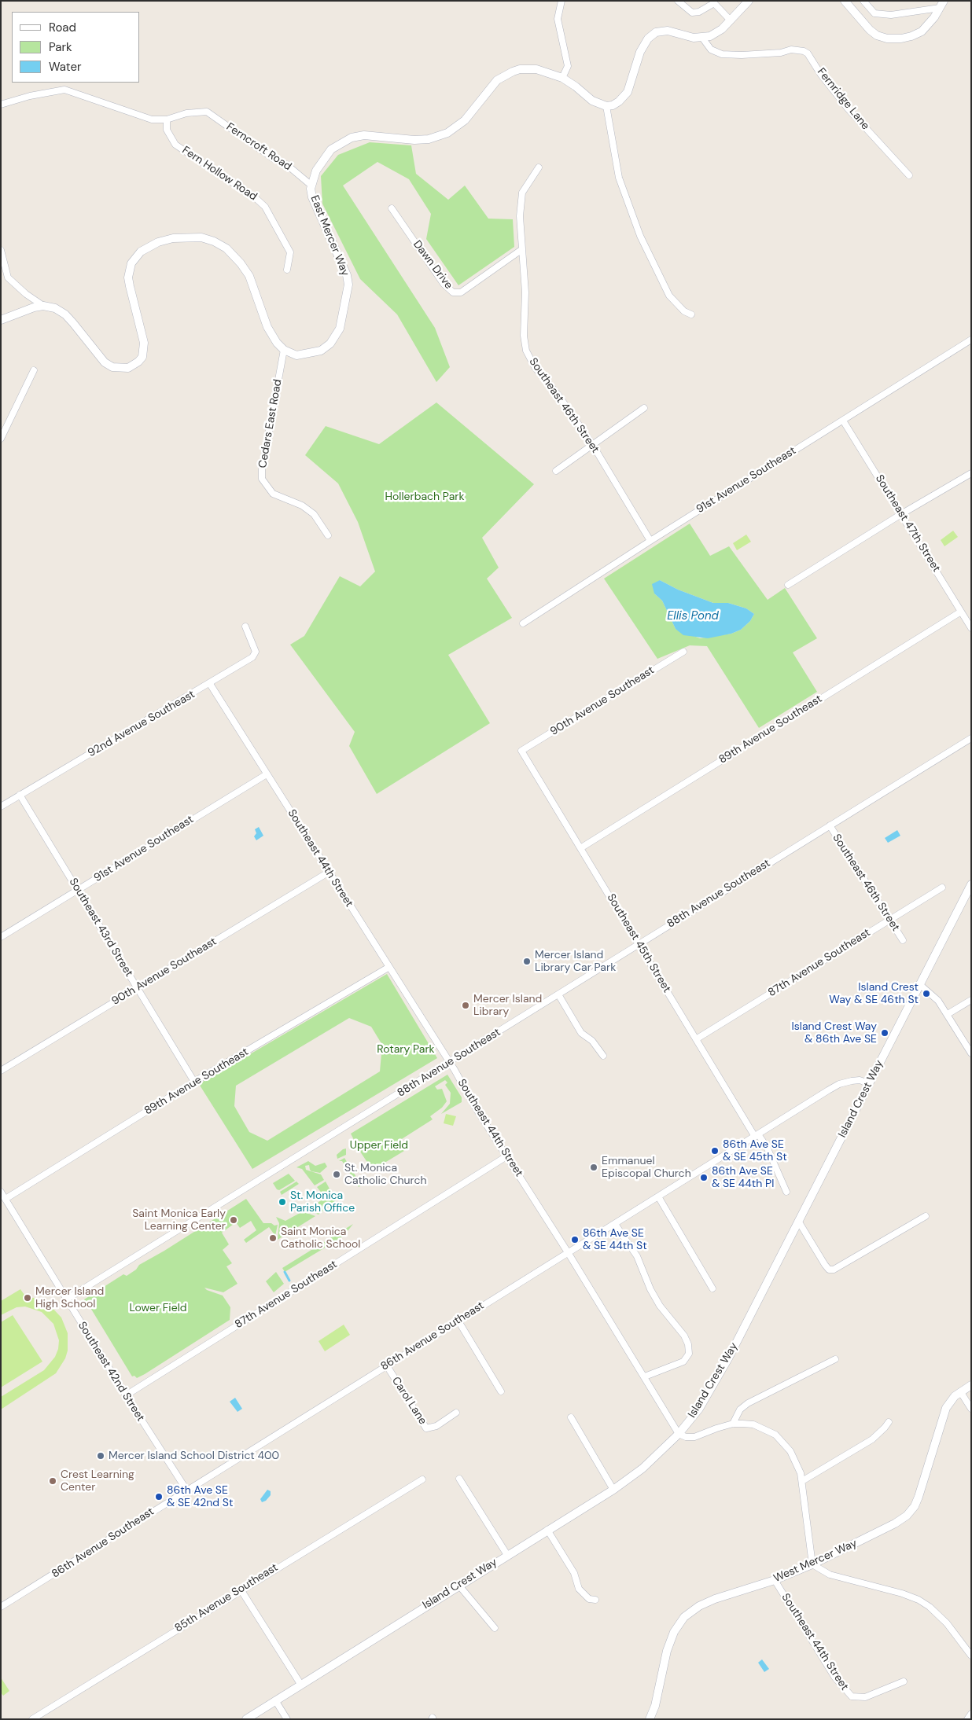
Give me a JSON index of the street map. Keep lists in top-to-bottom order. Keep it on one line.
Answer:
{"streets":{"street":["Fernridge Lane","Ferncroft Road","Fern Hollow Road","East Mercer Way","Dawn Drive","Southeast 46th Street","Cedars East Road","91st Avenue Southeast","Southeast 47th Street","90th Avenue Southeast","92nd Avenue Southeast","89th Avenue Southeast","Southeast 44th Street","88th Avenue Southeast","Southeast 43rd Street","Southeast 45th Street","87th Avenue Southeast","Island Crest Way","86th Avenue Southeast","Southeast 42nd Street","Carol Lane","West Mercer Way","85th Avenue Southeast"]},"crossings":[["Ferncroft Road","Fern Hollow Road"],["Ferncroft Road","East Mercer Way"],["East Mercer Way","Cedars East Road"],["Dawn Drive","Southeast 46th Street"],["Southeast 46th Street","91st Avenue Southeast"],["Southeast 46th Street","88th Avenue Southeast"],["Southeast 46th Street","87th Avenue Southeast"],["91st Avenue Southeast","Southeast 47th Street"],["91st Avenue Southeast","Southeast 44th Street"],["91st Avenue Southeast","Southeast 43rd Street"],["Southeast 47th Street","89th Avenue Southeast"],["90th Avenue Southeast","Southeast 44th Street"],["90th Avenue Southeast","Southeast 43rd Street"],["90th Avenue Southeast","Southeast 45th Street"],["92nd Avenue Southeast","Southeast 44th Street"],["92nd Avenue Southeast","Southeast 43rd Street"],["89th Avenue Southeast","Southeast 44th Street"],["89th Avenue Southeast","Southeast 43rd Street"],["89th Avenue Southeast","Southeast 45th Street"],["89th Avenue Southeast","Southeast 42nd Street"],["Southeast 44th Street","88th Avenue Southeast"],["Southeast 44th Street","87th Avenue Southeast"],["Southeast 44th Street","Island Crest Way"],["Southeast 44th Street","86th Avenue Southeast"],["Southeast 44th Street","West Mercer Way"],["88th Avenue Southeast","Southeast 45th Street"],["88th Avenue Southeast","Southeast 42nd Street"],["Southeast 45th Street","87th Avenue Southeast"],["Southeast 45th Street","86th Avenue Southeast"],["87th Avenue Southeast","Southeast 42nd Street"],["Island Crest Way","86th Avenue Southeast"],["86th Avenue Southeast","Southeast 42nd Street"],["86th Avenue Southeast","Carol Lane"]],"water":["Ellis Pond"],"parks":["Hollerbach Park","Rotary Park","Upper Field","Lower Field"],"places":["Mercer Island Library Car Park","Island Crest Way & SE 46th St","Mercer Island Library","Island Crest Way & 86th Ave SE","86th Ave SE & SE 45th St","Emmanuel Episcopal Church","St. Monica Catholic Church","86th Ave SE & SE 44th Pl","St. Monica Parish Office","Saint Monica Early Learning Center","Saint Monica Catholic School","86th Ave SE & SE 44th St","Mercer Island High School","Mercer Island School District 400","Crest Learning Center","86th Ave SE & SE 42nd St"],"legend":["Road","Park","Water"]}
